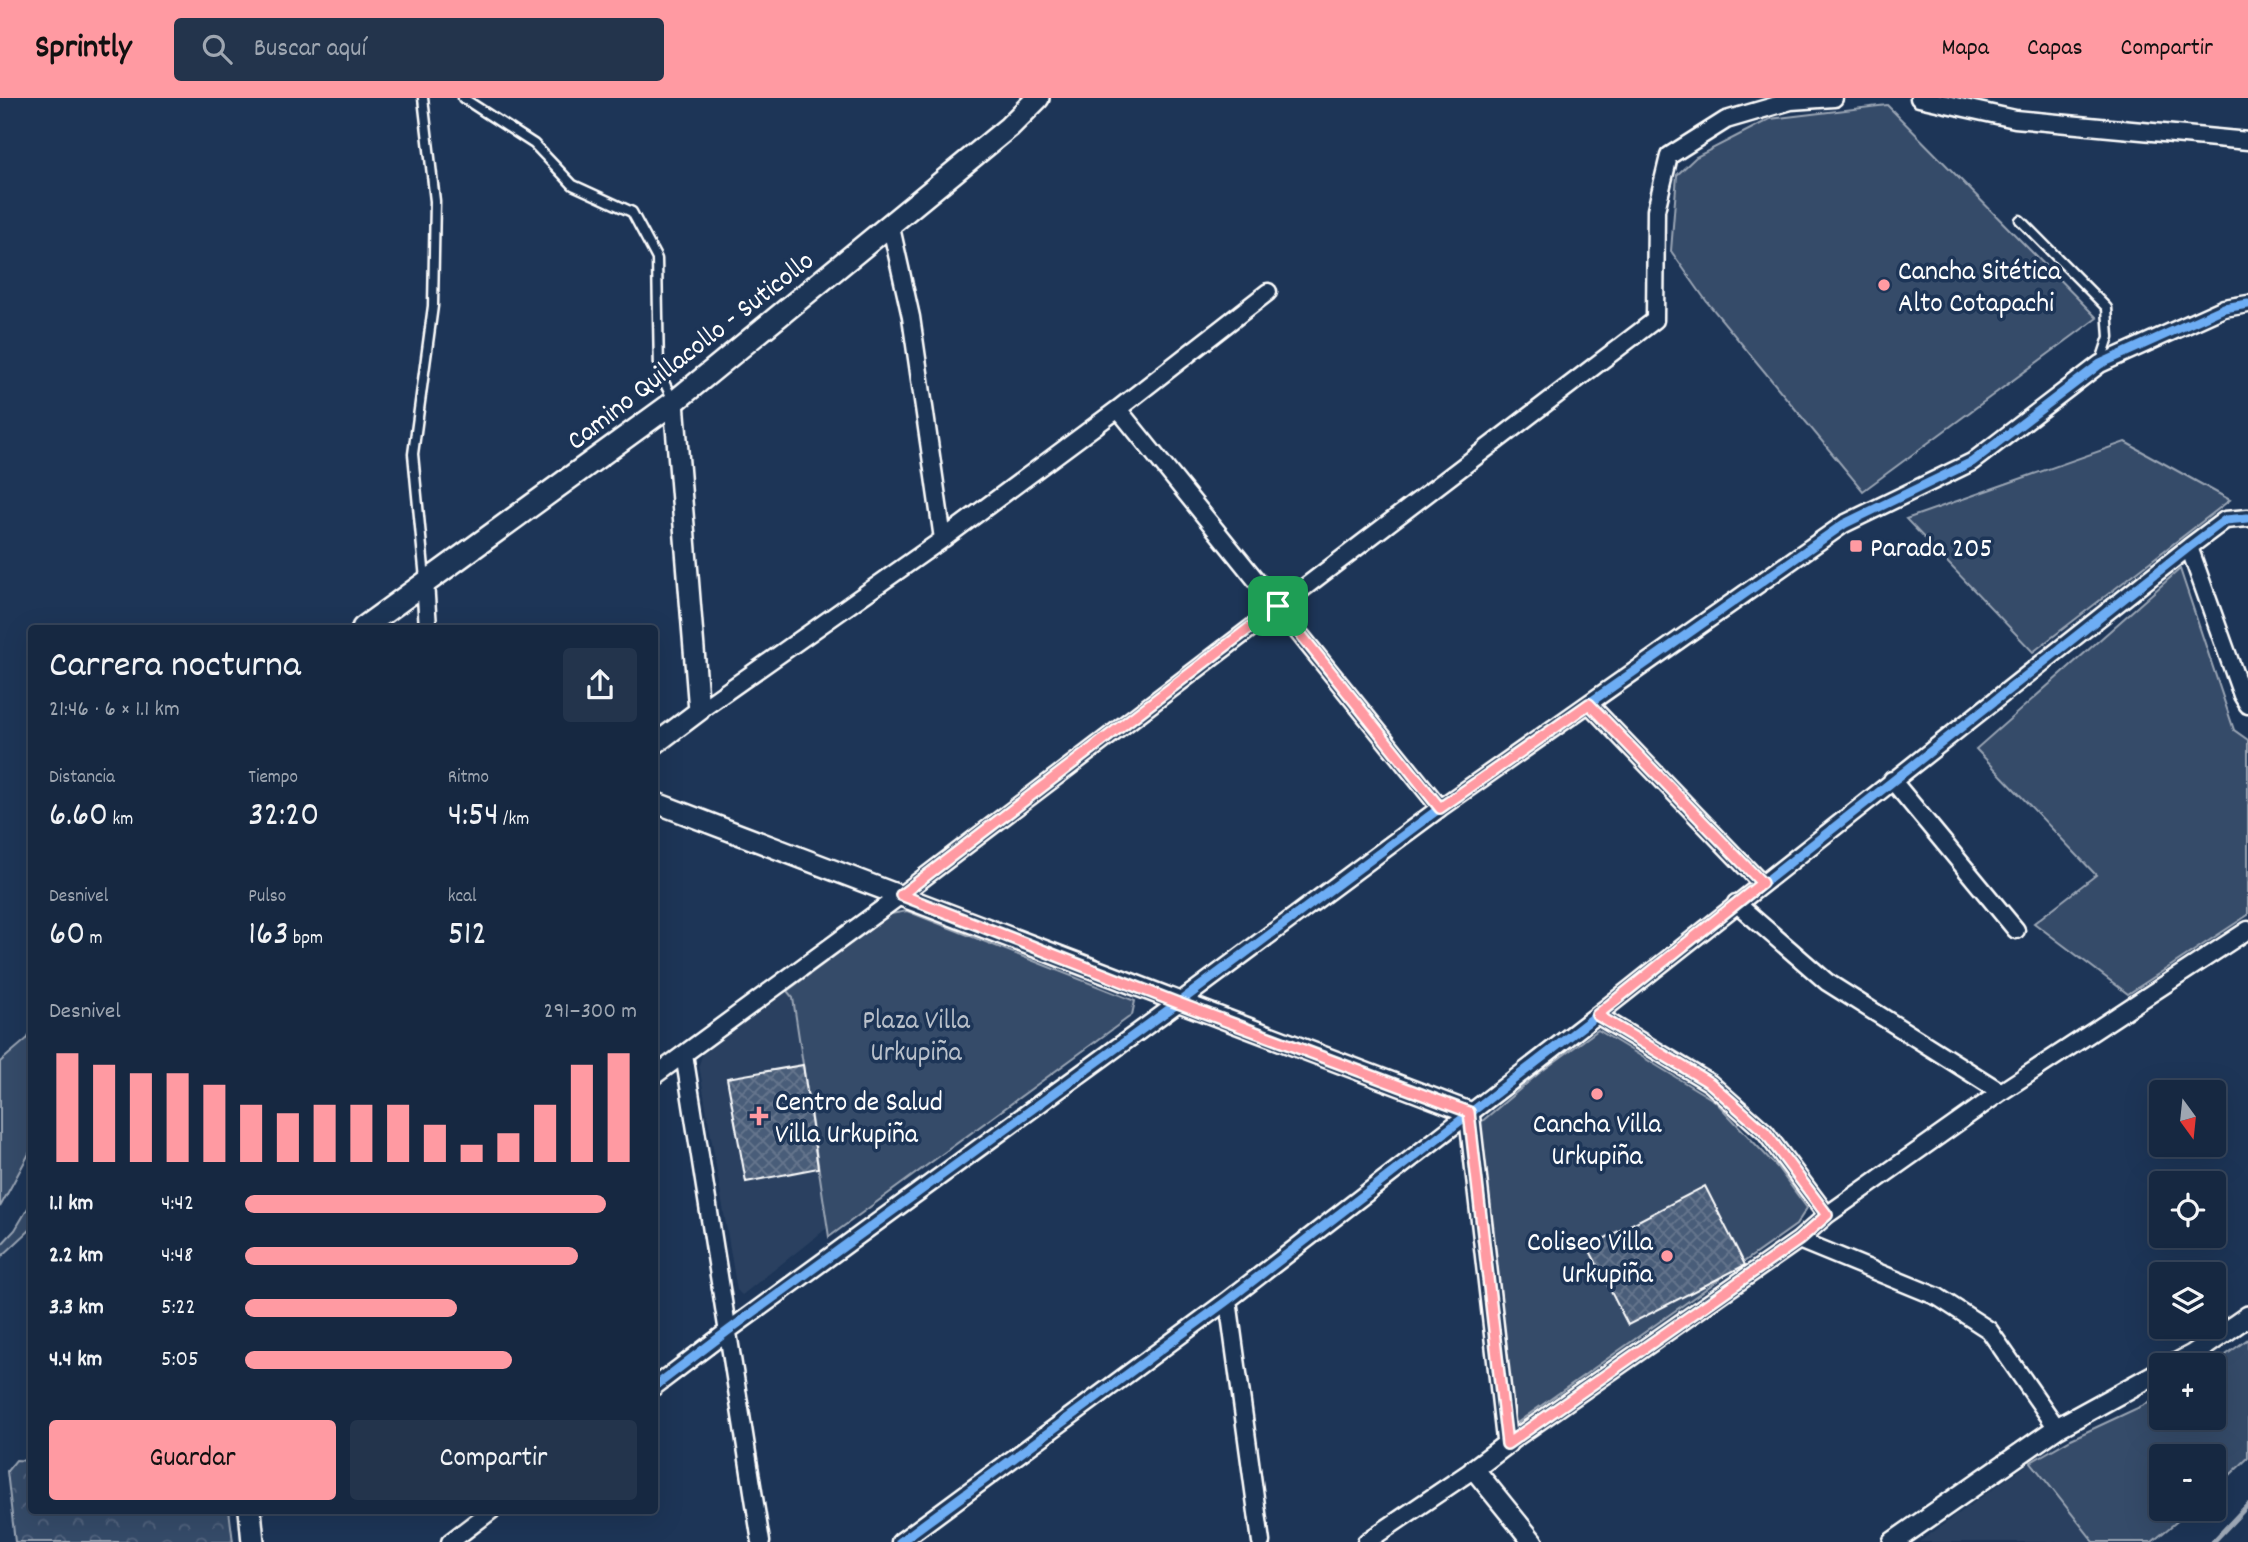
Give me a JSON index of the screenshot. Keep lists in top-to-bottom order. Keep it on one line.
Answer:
{"streets":{"main road":["Camino Quillacollo - Suticollo"]},"parks":["Plaza Villa Urkupiña"],"places":{"other":["Cancha Sitética Alto Cotapachi","Cancha Villa Urkupiña","Coliseo Villa Urkupiña"],"transit":["Parada 205"],"health":["Centro de Salud Villa Urkupiña"]},"north":"bottom","page":{"header":"Sprintly","search":"Buscar aquí","nav":["Mapa","Capas","Compartir"],"heading":["Carrera nocturna","21:46 · 6 × 1.1 km"],"stats":[["Distancia","6.60 km"],["Tiempo","32:20"],["Ritmo","4:54 /km"],["Desnivel","60 m"],["Pulso","163 bpm"],["kcal","512"]],"chart":["Desnivel","291–300 m"],"map_buttons":["+","−"],"list":[{"name":"1.1 km","note":"4:42"},{"name":"2.2 km","note":"4:48"},{"name":"3.3 km","note":"5:22"},{"name":"4.4 km","note":"5:05"}],"buttons":["Guardar","Compartir"]}}
